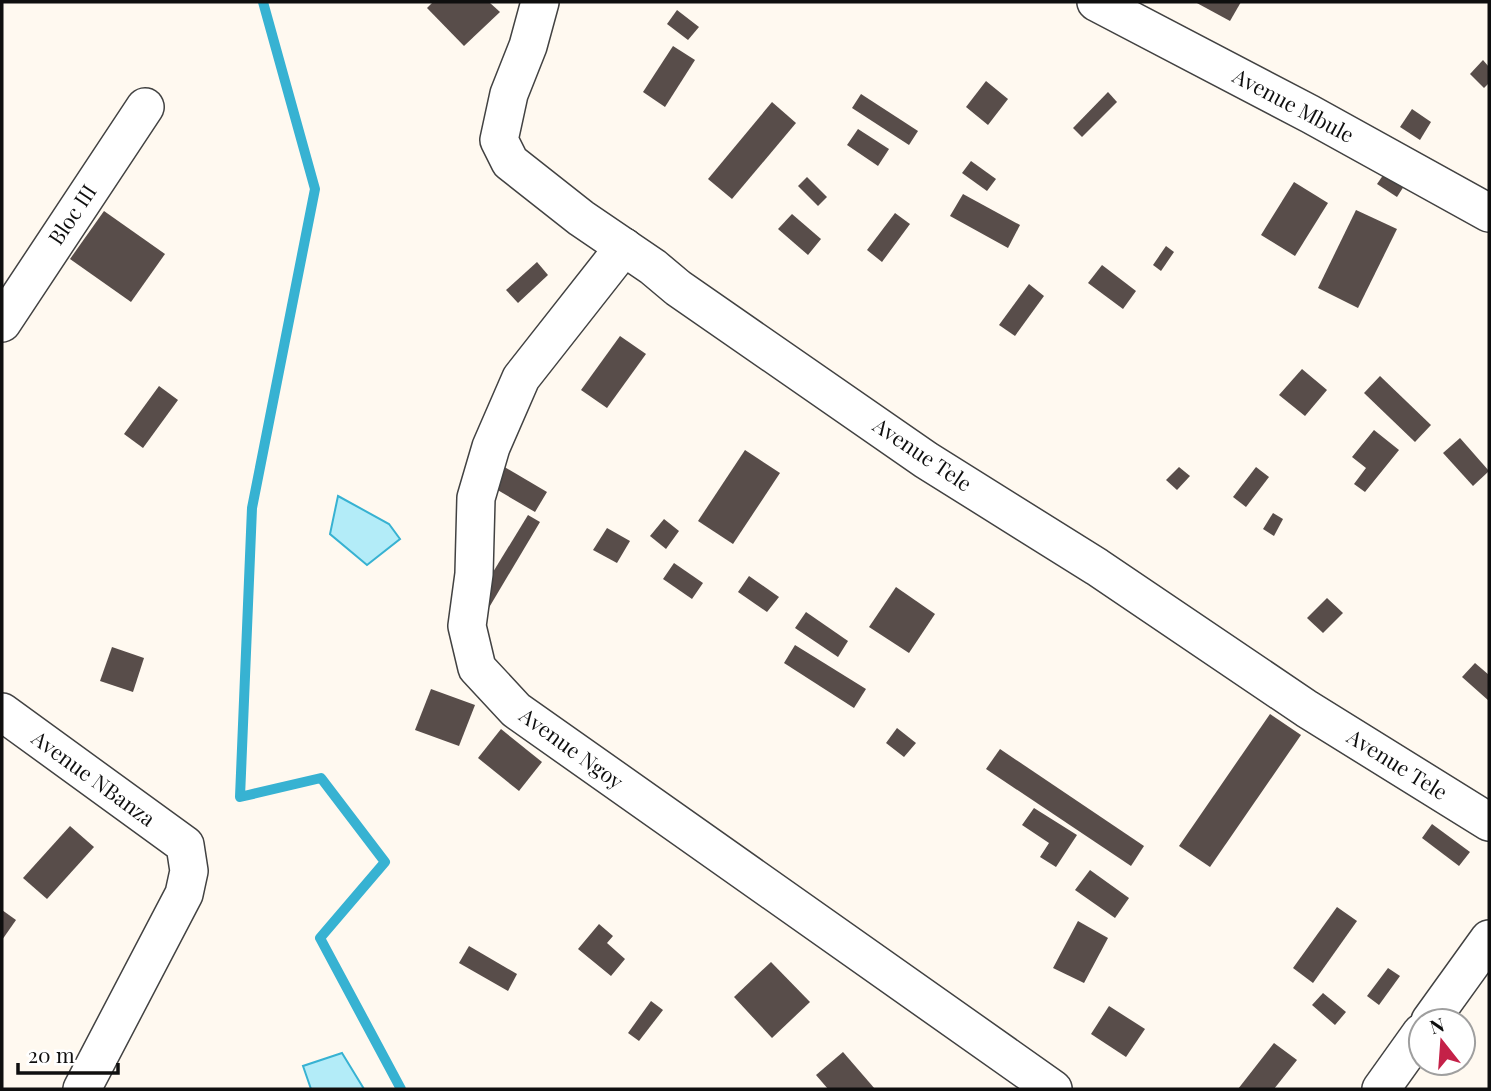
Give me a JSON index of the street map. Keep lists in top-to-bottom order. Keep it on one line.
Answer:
{"streets":{"street":["Avenue Mbule","Bloc III","Avenue Tele","Avenue Ngoy","Avenue NBanza"]},"crossings":[["Avenue Tele","Avenue Ngoy"]],"scale_bar":"20 m","north":"top"}
